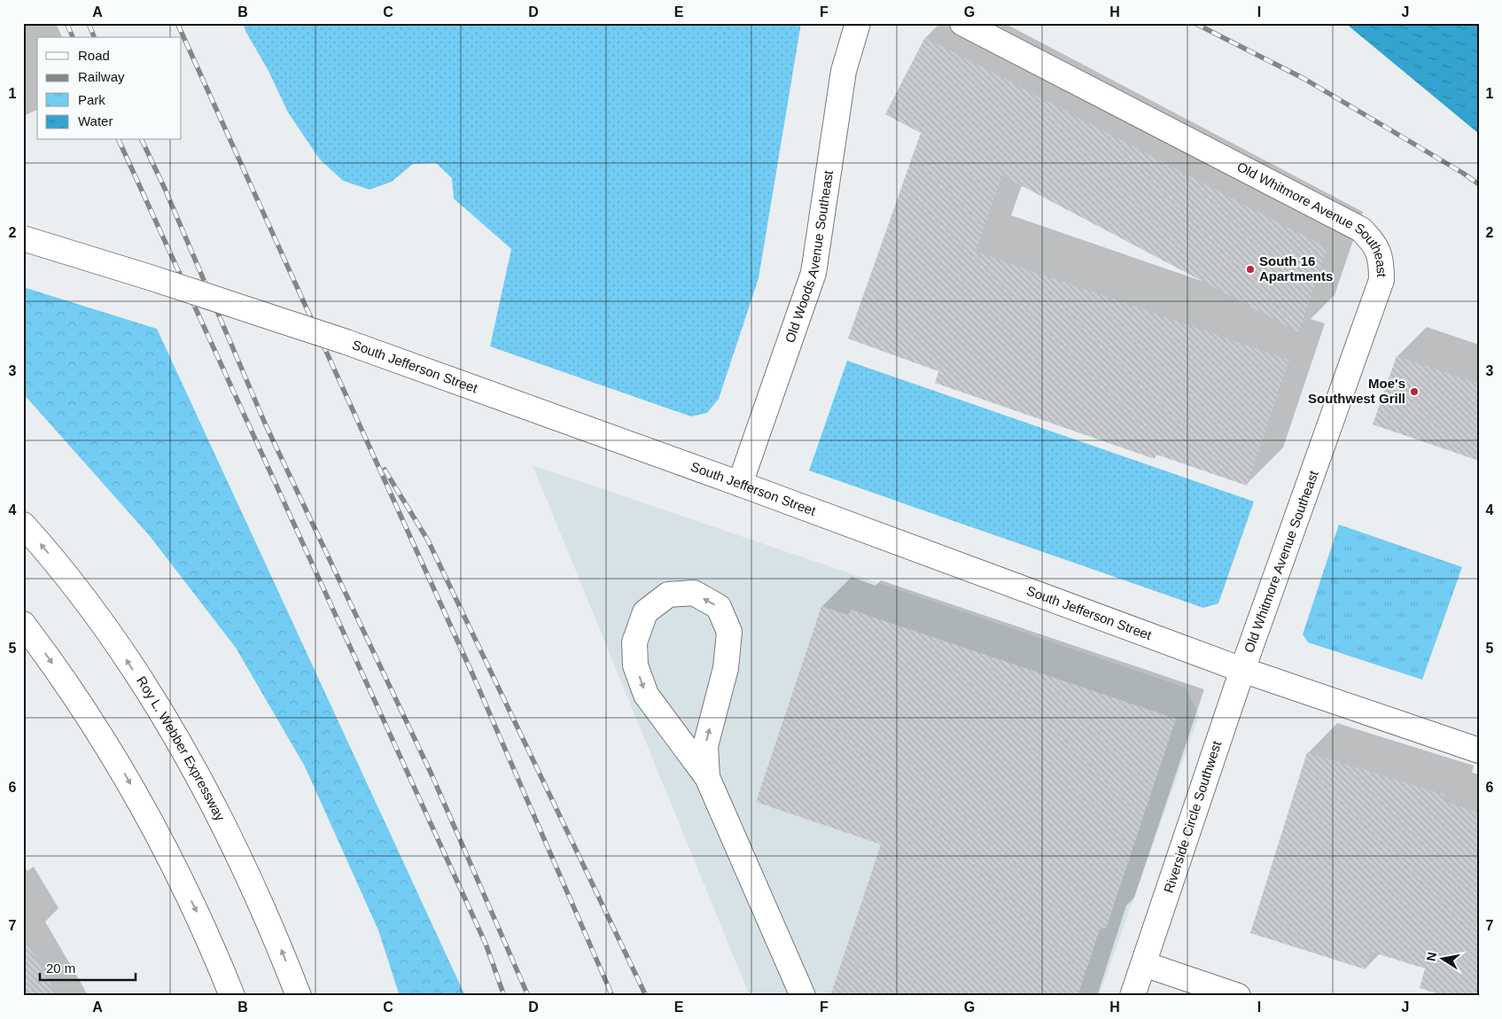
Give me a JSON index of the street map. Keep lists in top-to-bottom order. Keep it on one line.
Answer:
{"streets":{"main road":["Old Whitmore Avenue Southeast","Old Woods Avenue Southeast","South Jefferson Street","Roy L. Webber Expressway","Riverside Circle Southwest"]},"crossings":[["Old Whitmore Avenue Southeast","South Jefferson Street"],["Old Whitmore Avenue Southeast","Riverside Circle Southwest"],["Old Woods Avenue Southeast","South Jefferson Street"],["South Jefferson Street","Riverside Circle Southwest"]],"places":["South 16 Apartments","Moe's Southwest Grill"],"legend":["Road","Railway","Park","Water"],"scale_bar":"20 m","north":"left","grid":{"columns":["A","B","C","D","E","F","G","H","I","J"],"rows":["1","2","3","4","5","6","7"]}}
